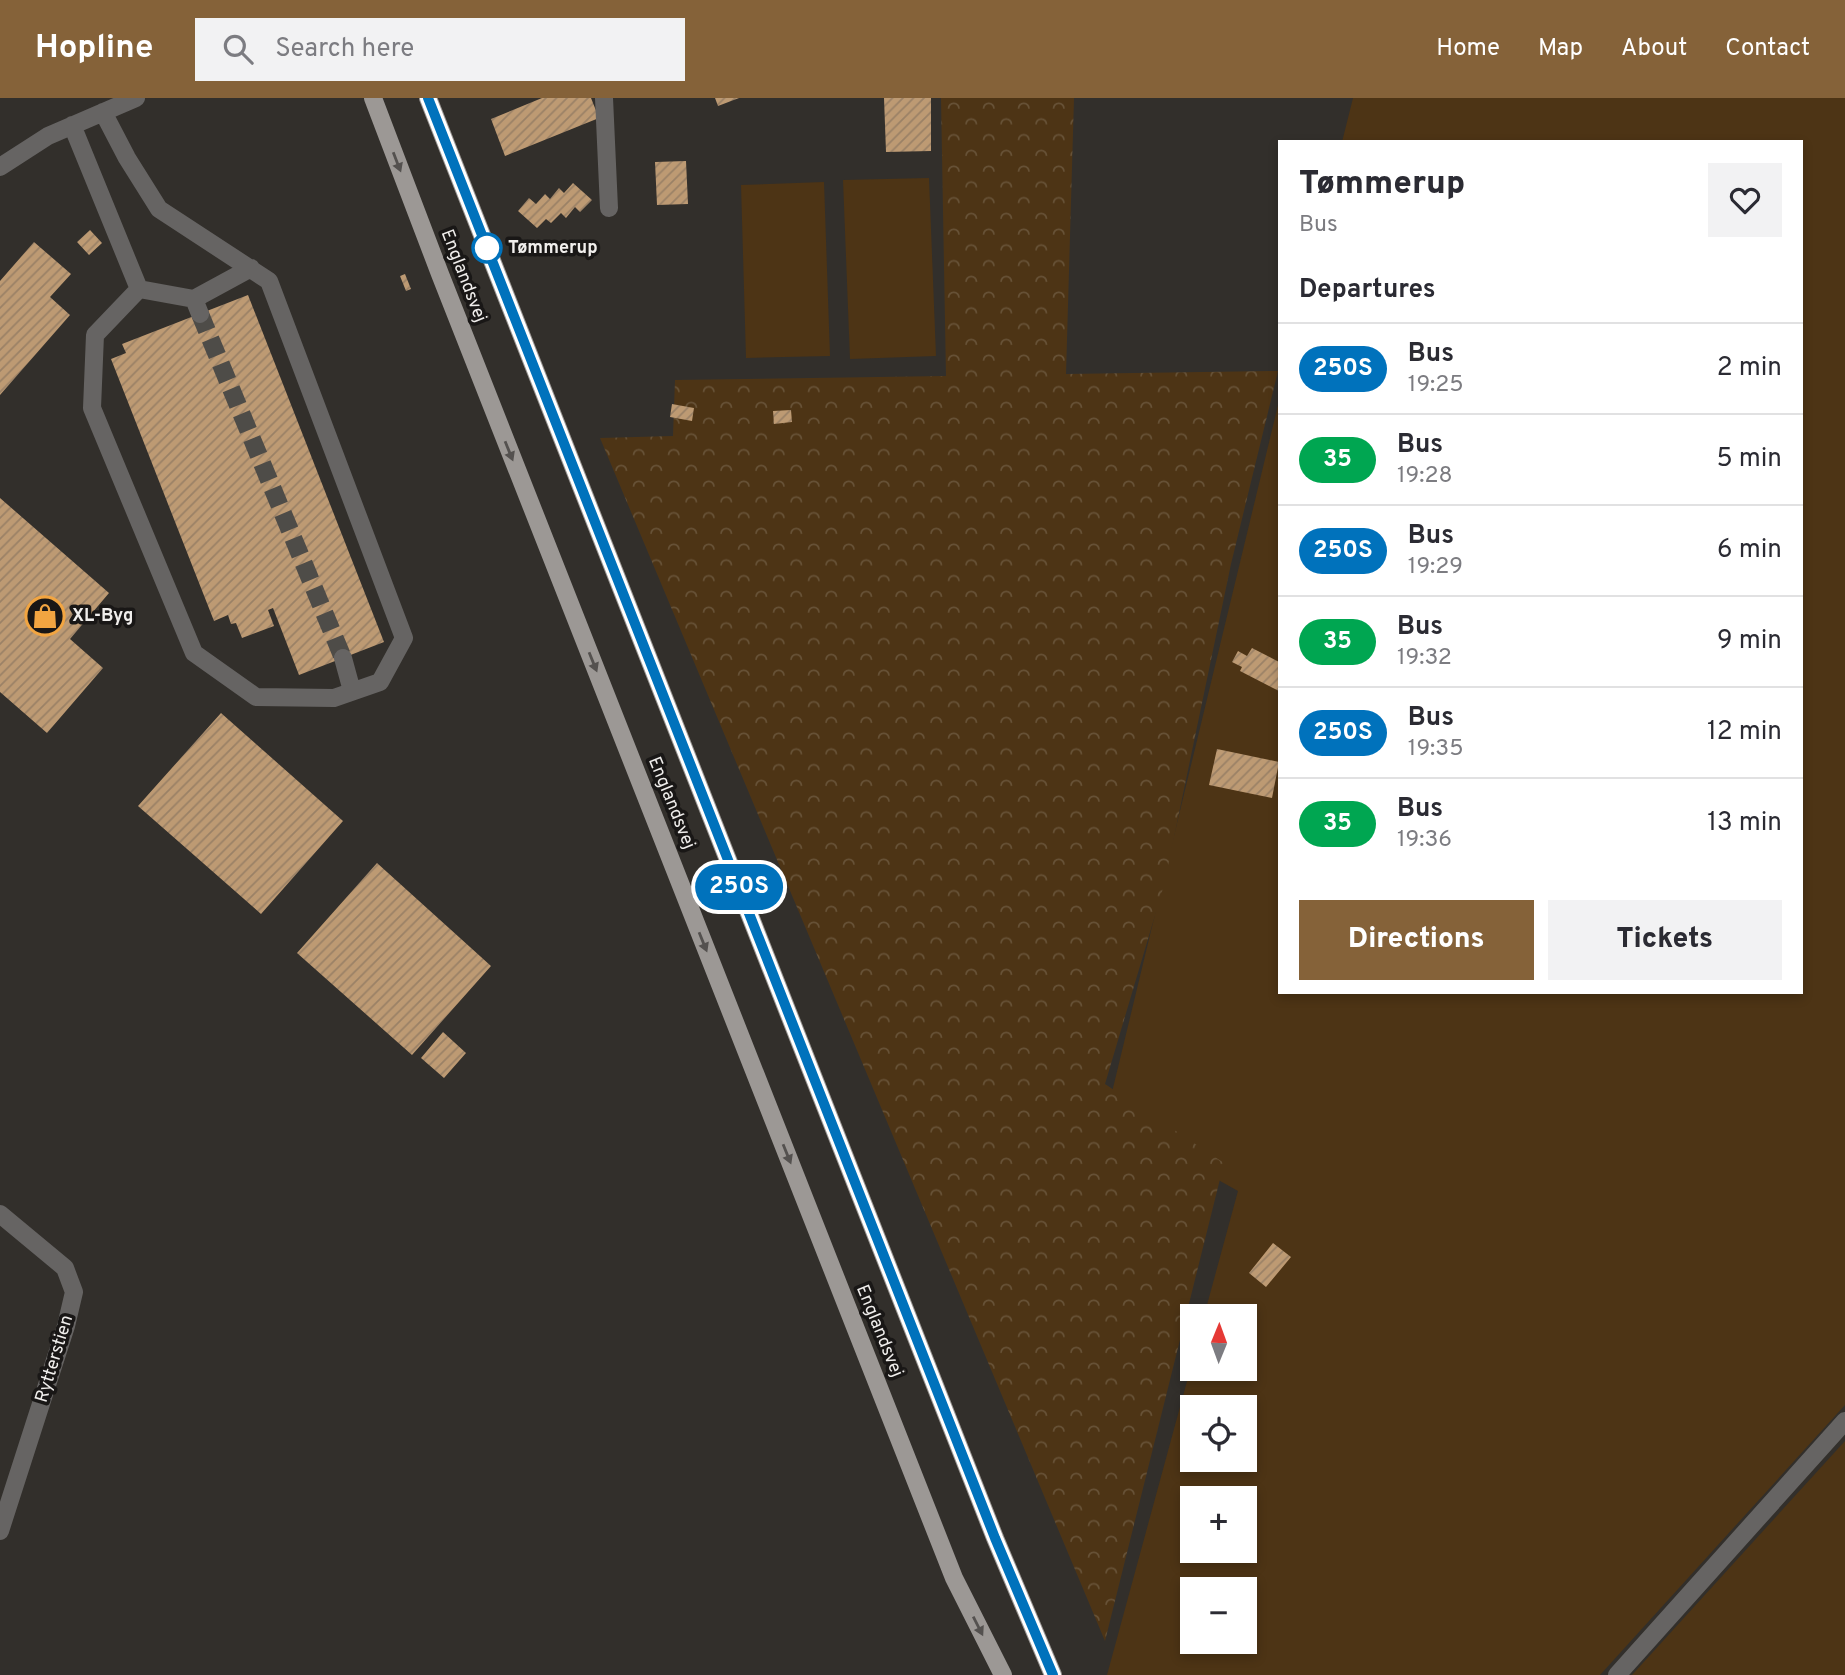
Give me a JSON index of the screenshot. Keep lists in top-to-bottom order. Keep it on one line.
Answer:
{"streets":{"main road":["Englandsvej"],"street":["Rytterstien"]},"places":{"other":["Tømmerup"],"shop":["XL-Byg"]},"lines":["bus line 250S"],"north":"top","page":{"header":"Hopline","search":"Search here","nav":["Home","Map","About","Contact"],"on_map":"250S","heading":[["Tømmerup","Bus"],"Departures"],"list":[{"mark":"250S","name":"Bus","note":"19:25","value":"2 min"},{"mark":"35","name":"Bus","note":"19:28","value":"5 min"},{"mark":"250S","name":"Bus","note":"19:29","value":"6 min"},{"mark":"35","name":"Bus","note":"19:32","value":"9 min"},{"mark":"250S","name":"Bus","note":"19:35","value":"12 min"},{"mark":"35","name":"Bus","note":"19:36","value":"13 min"}],"buttons":["Directions","Tickets"],"map_buttons":["+","−"]}}
